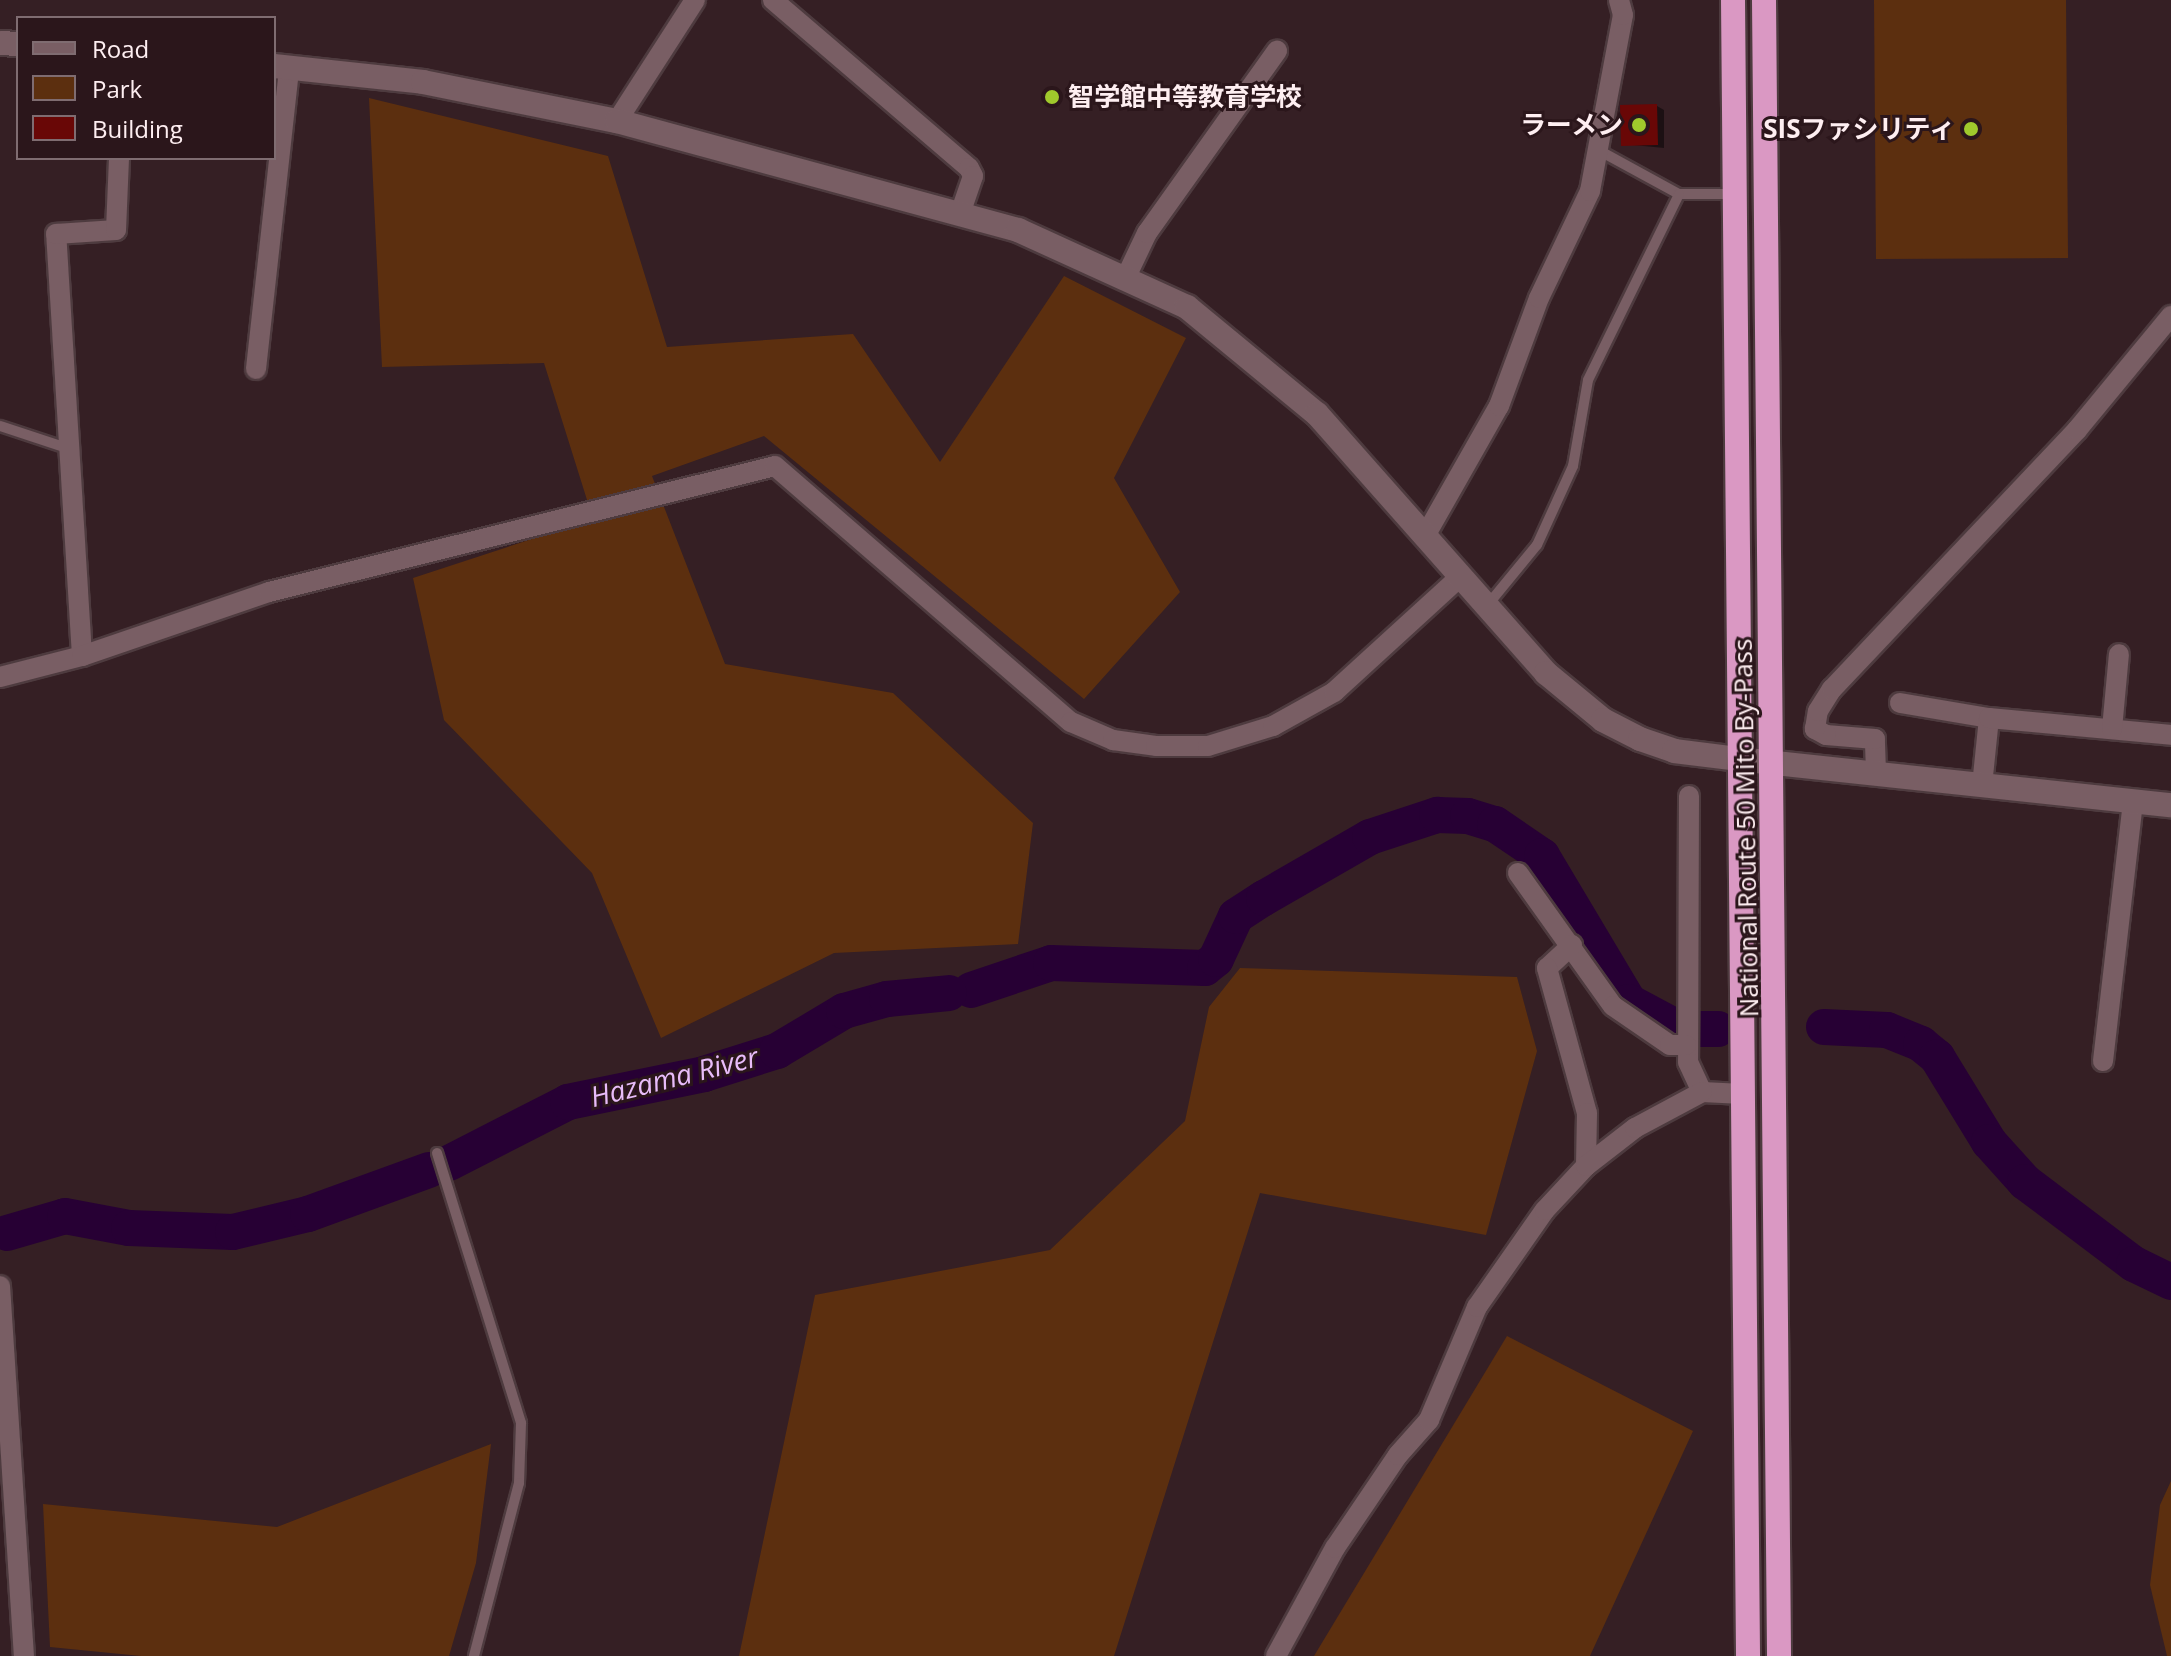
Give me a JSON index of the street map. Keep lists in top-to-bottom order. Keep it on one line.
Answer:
{"streets":{"highway":["National Route 50 Mito By-Pass"]},"water":["Hazama River"],"places":["智学館中等教育学校","ラーメン","SISファシリティ"],"legend":["Road","Park","Building"]}
